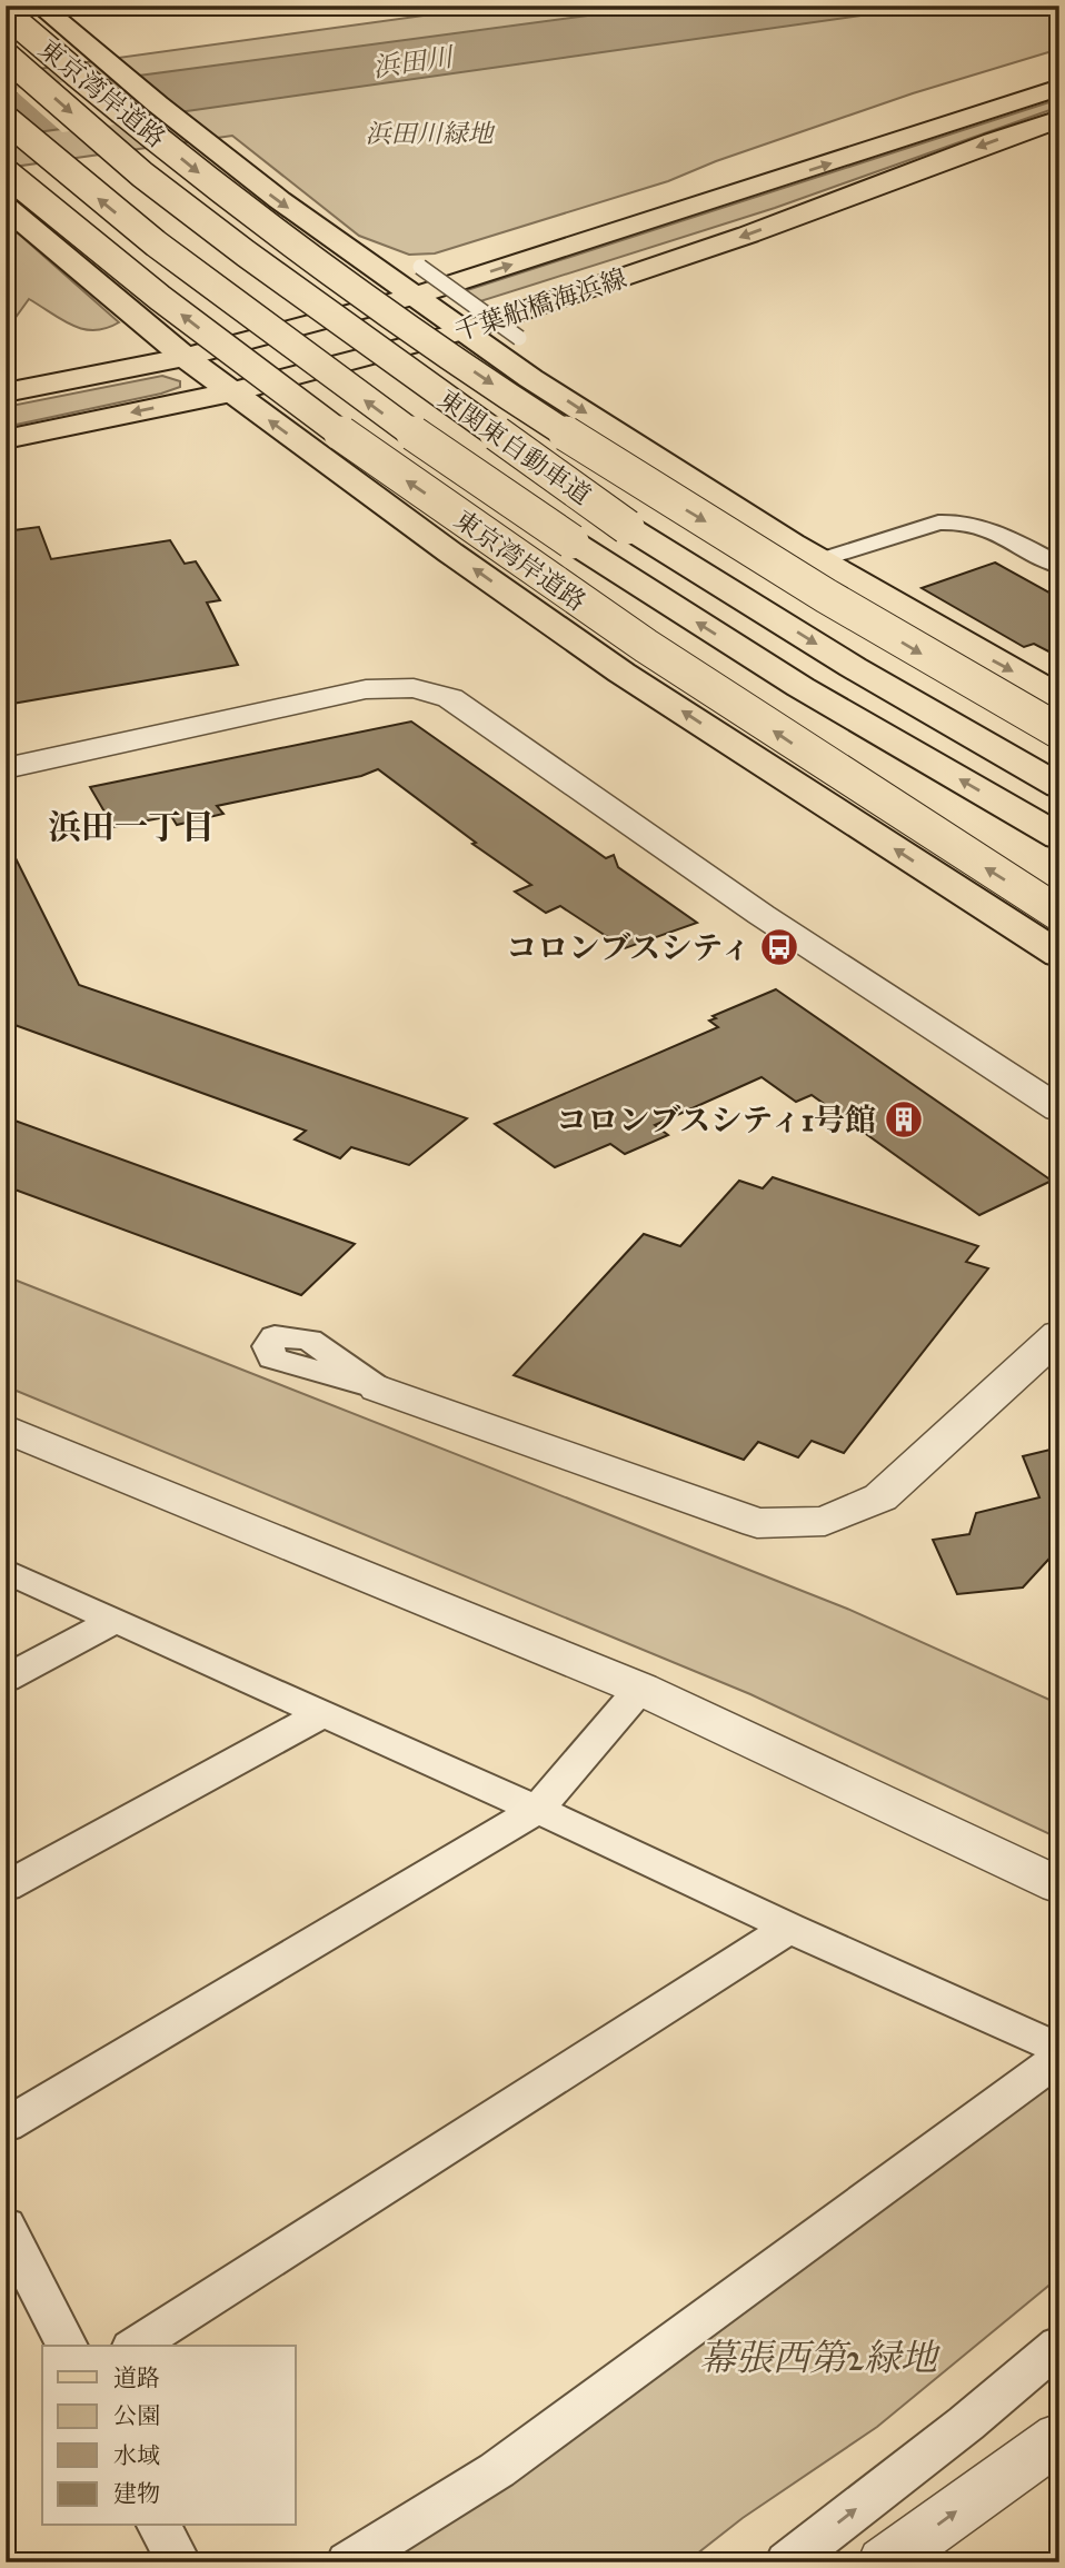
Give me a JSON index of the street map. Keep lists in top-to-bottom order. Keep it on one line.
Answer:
{"streets":{"main road":["東京湾岸道路","千葉船橋海浜線","東関東自動車道"]},"districts":["浜田一丁目"],"water":["浜田川"],"parks":["浜田川緑地","幕張西第2緑地"],"places":{"bus stop":["コロンブスシティ"],"building":["コロンブスシティ1号館"]},"legend":["道路","公園","水域","建物"]}
